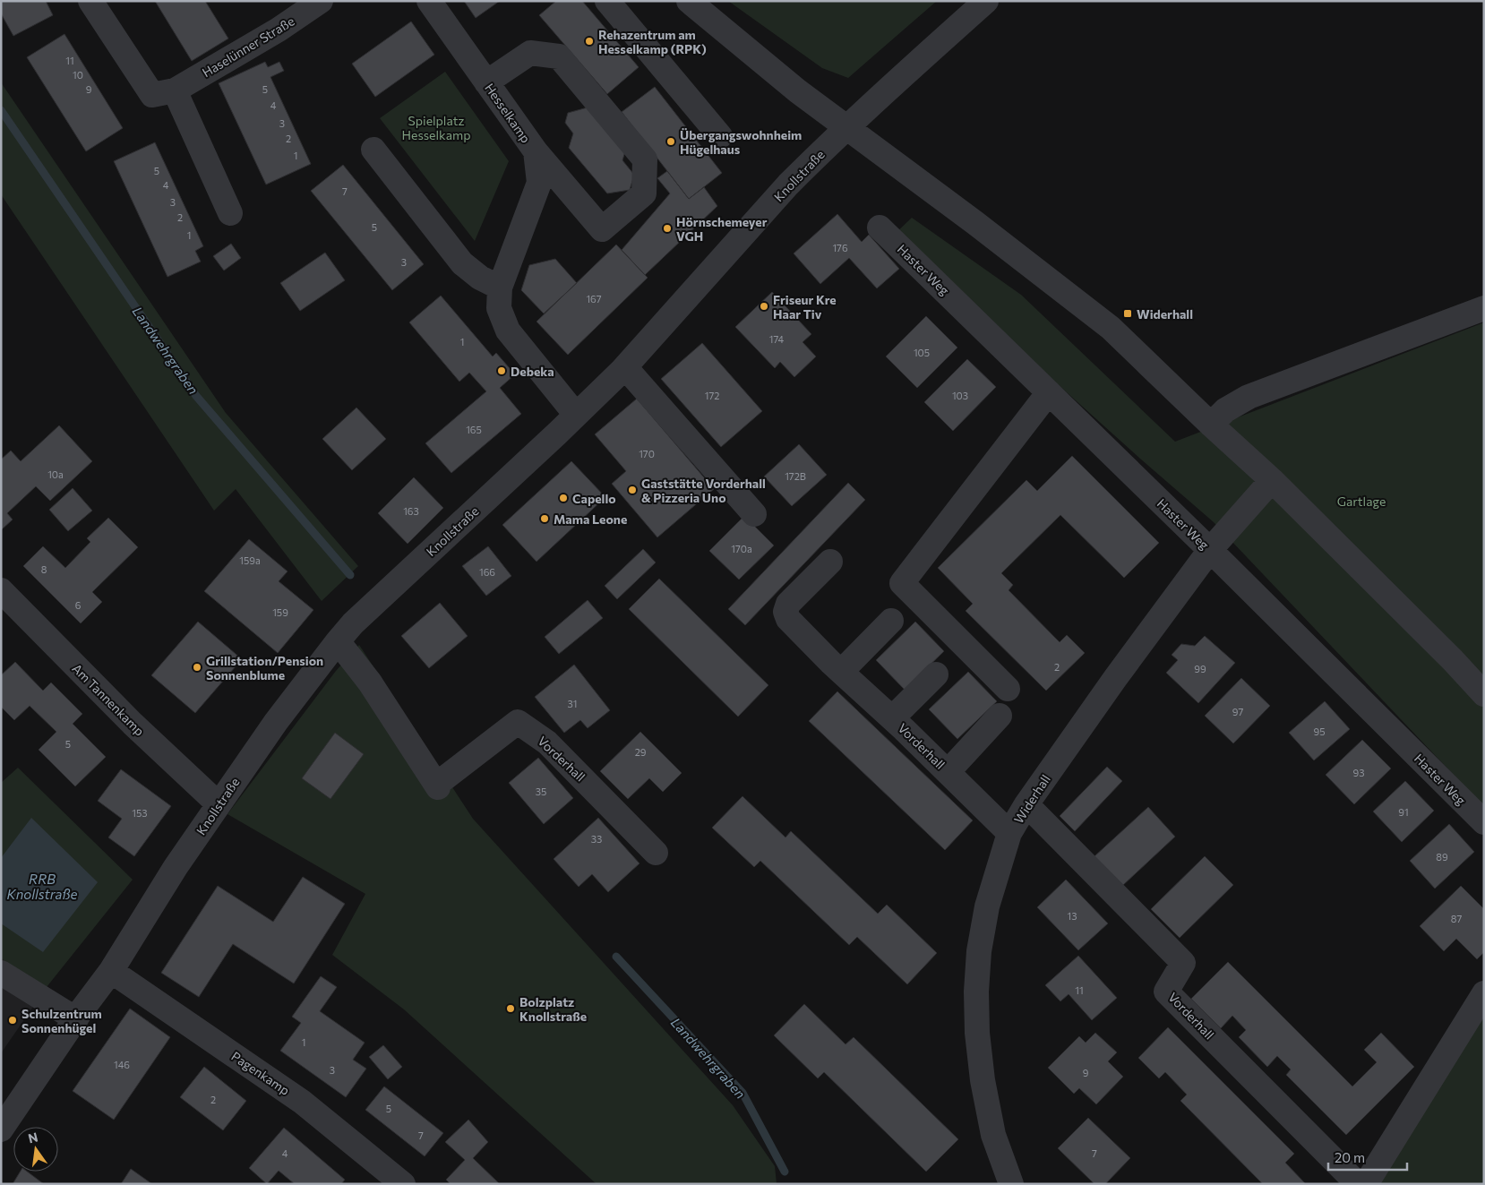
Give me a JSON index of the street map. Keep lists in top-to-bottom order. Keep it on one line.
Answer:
{"streets":{"street":["Haselünner Straße","Hesselkamp","Knollstraße","Haster Weg","Am Tannenkamp","Vorderhall","Widerhall","Pagenkamp"]},"crossings":[["Hesselkamp","Knollstraße"],["Knollstraße","Am Tannenkamp"],["Knollstraße","Vorderhall"],["Knollstraße","Pagenkamp"],["Haster Weg","Widerhall"],["Vorderhall","Widerhall"]],"water":["Landwehrgraben","RRB Knollstraße"],"parks":["Spielplatz Hesselkamp","Gartlage"],"places":{"other":["Rehazentrum am Hesselkamp (RPK)","Übergangswohnheim Hügelhaus","Hörnschemeyer VGH","Friseur Kre Haar Tiv","Debeka","Gaststätte Vorderhall & Pizzeria Uno","Capello","Mama Leone","Grillstation/Pension Sonnenblume","Bolzplatz Knollstraße","Schulzentrum Sonnenhügel"],"transit":["Widerhall"]},"house_numbers":["11","10","9","5","4","3","2","1","5","4","7","3","2","5","1","176","3","167","174","1","105","172","103","165","170","10a","172B","163","170a","159a","8","166","6","159","2","99","31","97","95","5","29","93","35","91","153","33","89","13","87","11","1","146","3","9","2","5","7","4","7"],"scale_bar":"20 m","north":"top"}
